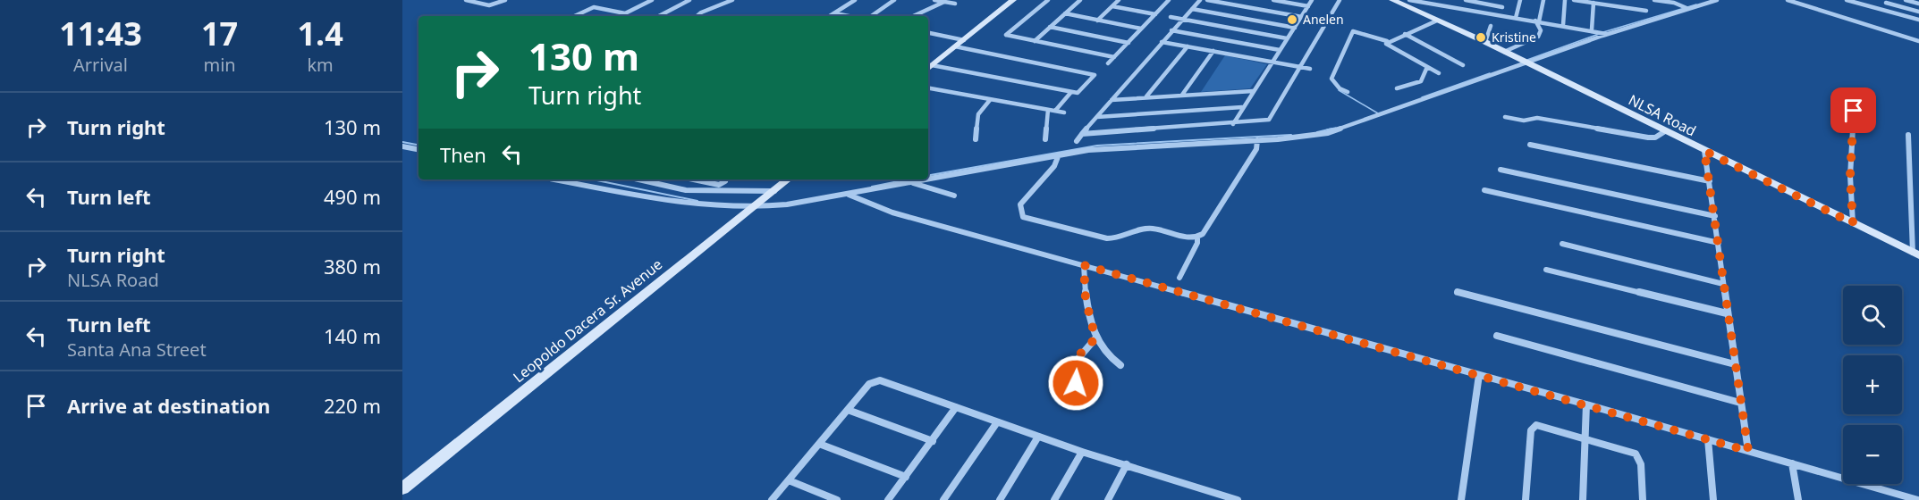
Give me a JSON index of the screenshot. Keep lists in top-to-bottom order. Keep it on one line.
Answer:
{"streets":{"main road":["NLSA Road","Leopoldo Dacera Sr. Avenue"]},"places":["Anelen","Kristine"],"page":{"eta":["11:43","Arrival","17","min","1.4","km"],"turn":["130 m","Turn right"],"list":[{"name":"Turn right","value":"130 m"},{"name":"Turn left","value":"490 m"},{"name":"Turn right","note":"NLSA Road","value":"380 m"},{"name":"Turn left","note":"Santa Ana Street","value":"140 m"},{"name":"Arrive at destination","value":"220 m"}],"then":"Then","map_buttons":["+","−"]}}
